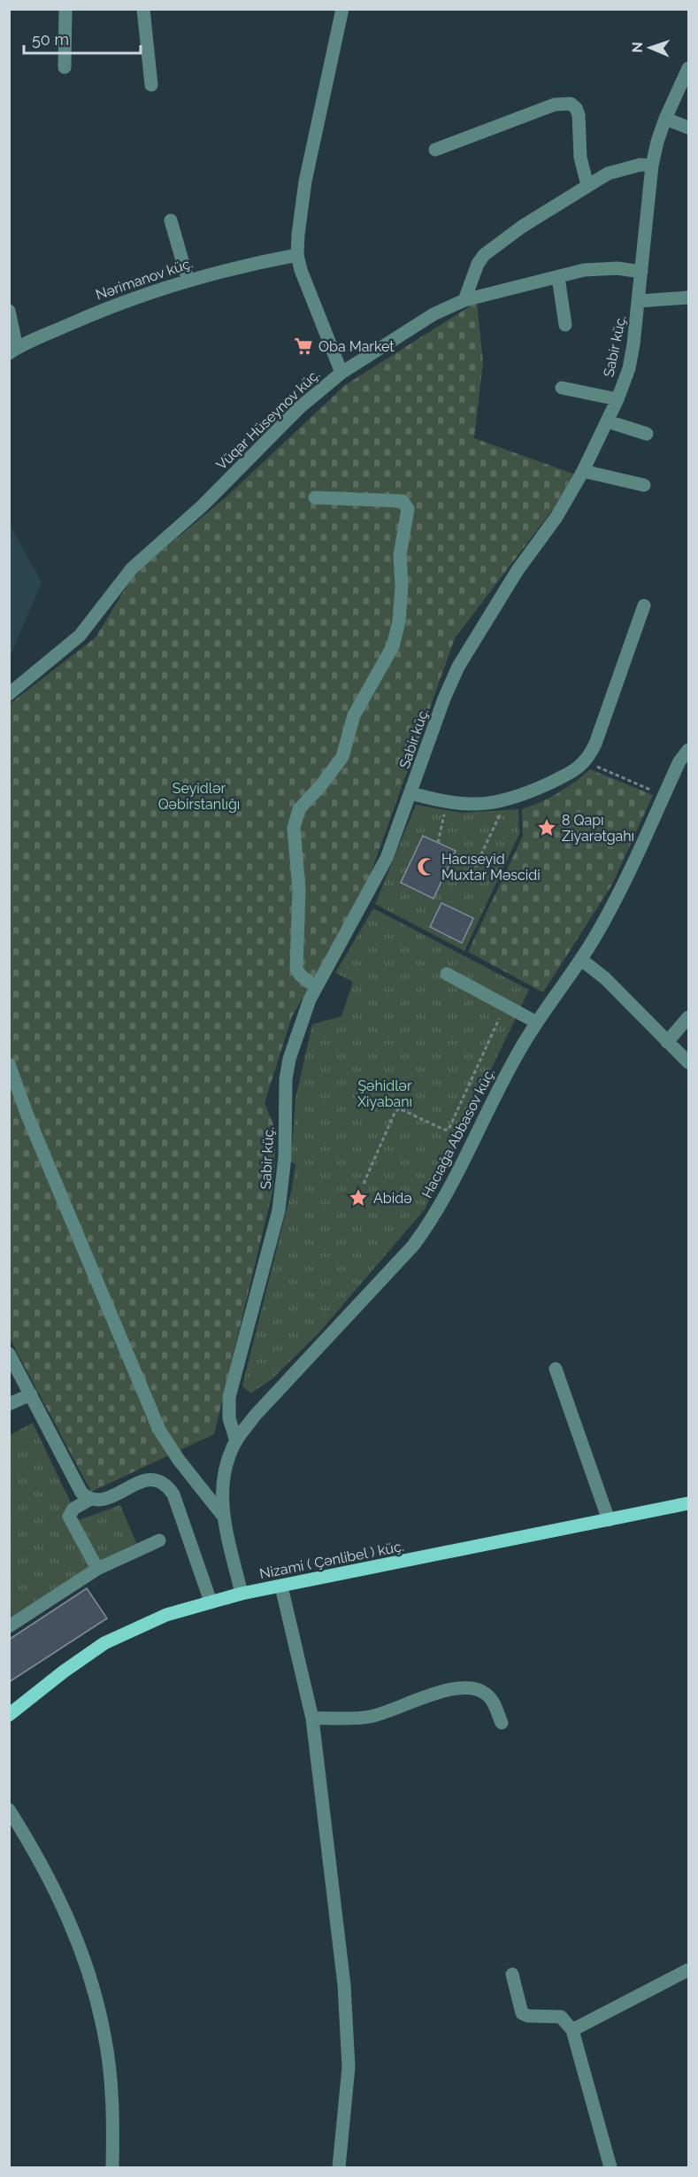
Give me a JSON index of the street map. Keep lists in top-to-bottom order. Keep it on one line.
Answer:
{"streets":{"main road":["Nizami ( Çənlibel ) küç."],"street":["Nərimanov küç.","Sabir küç.","Vüqar Hüseynov küç.","Hacıağa Abbasov küç."]},"crossings":[["Sabir küç.","Vüqar Hüseynov küç."],["Sabir küç.","Hacıağa Abbasov küç."],["Hacıağa Abbasov küç.","Nizami ( Çənlibel ) küç."]],"parks":["Seyidlər Qəbirstanlığı","Şəhidlər Xiyabanı"],"places":{"supermarket":["Oba Market"],"place":["8 Qapı Ziyarətgahı","Abidə"],"mosque":["Hacıseyid Muxtar Məscidi"]},"scale_bar":"50 m","north":"left"}
